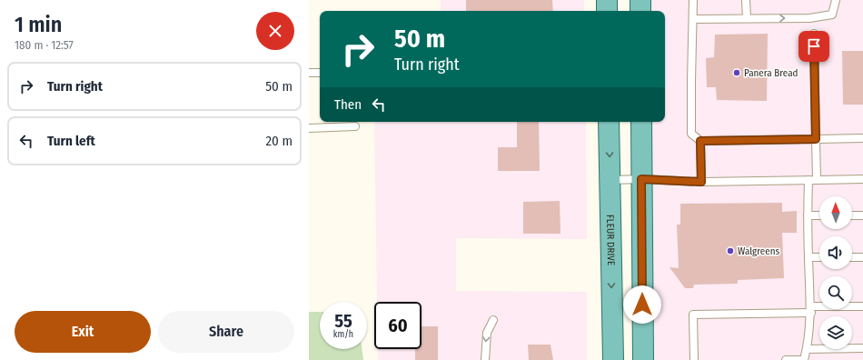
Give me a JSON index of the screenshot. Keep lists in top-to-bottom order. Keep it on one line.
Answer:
{"streets":{"main road":["FLEUR DRIVE"]},"places":["Panera Bread","Walgreens"],"north":"top","page":{"heading":["1 min","180 m · 12:57"],"turn":["50 m","Turn right"],"list":[{"name":"Turn right","value":"50 m"},{"name":"Turn left","value":"20 m"}],"then":"Then","speed":"55 km/h","limit":"60","buttons":["Exit","Share"]}}
